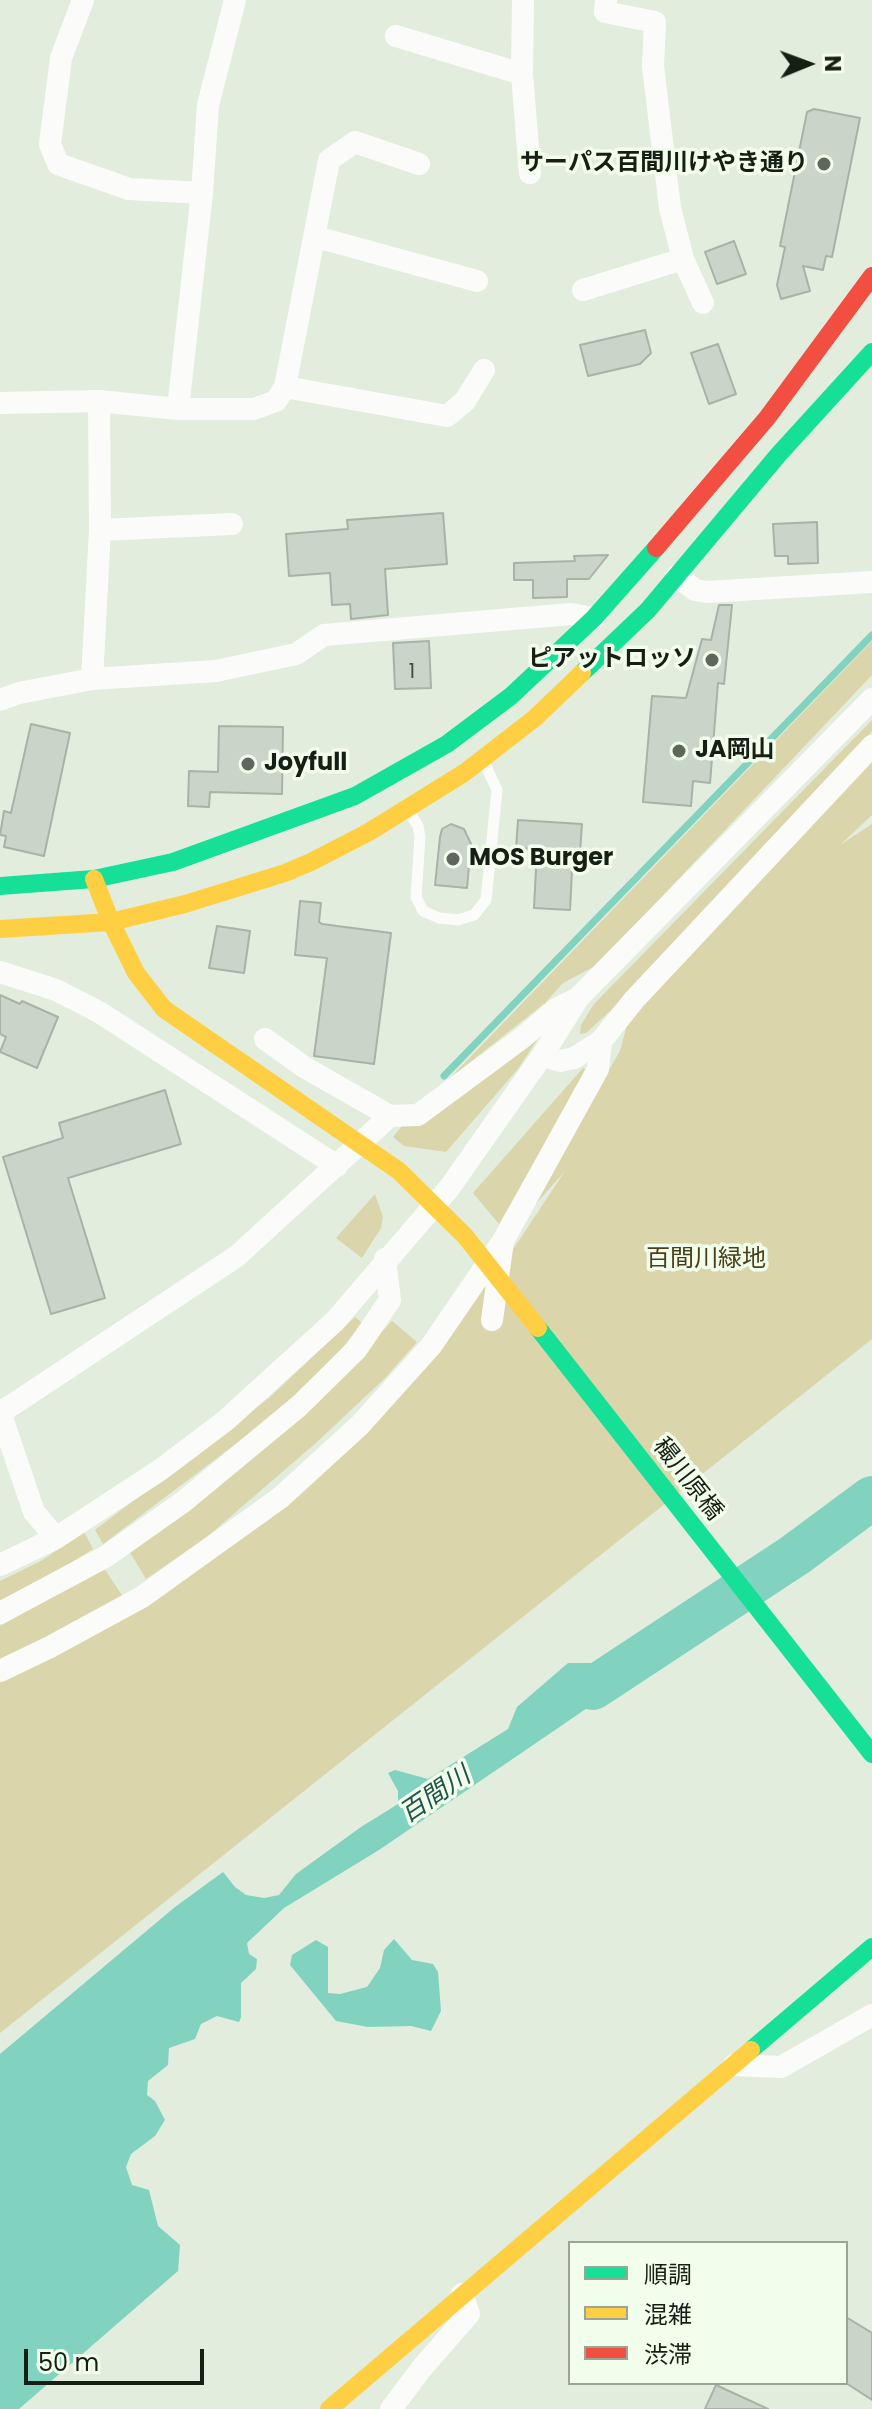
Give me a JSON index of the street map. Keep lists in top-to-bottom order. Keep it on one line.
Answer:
{"streets":{"street":["穝川原橋"]},"water":["百間川"],"parks":["百間川緑地"],"places":["サーパス百間川けやき通り","ピアットロッソ","JA岡山","Joyfull","MOS Burger"],"house_numbers":["1"],"legend":["順調","混雑","渋滞"],"scale_bar":"50 m","north":"right"}
